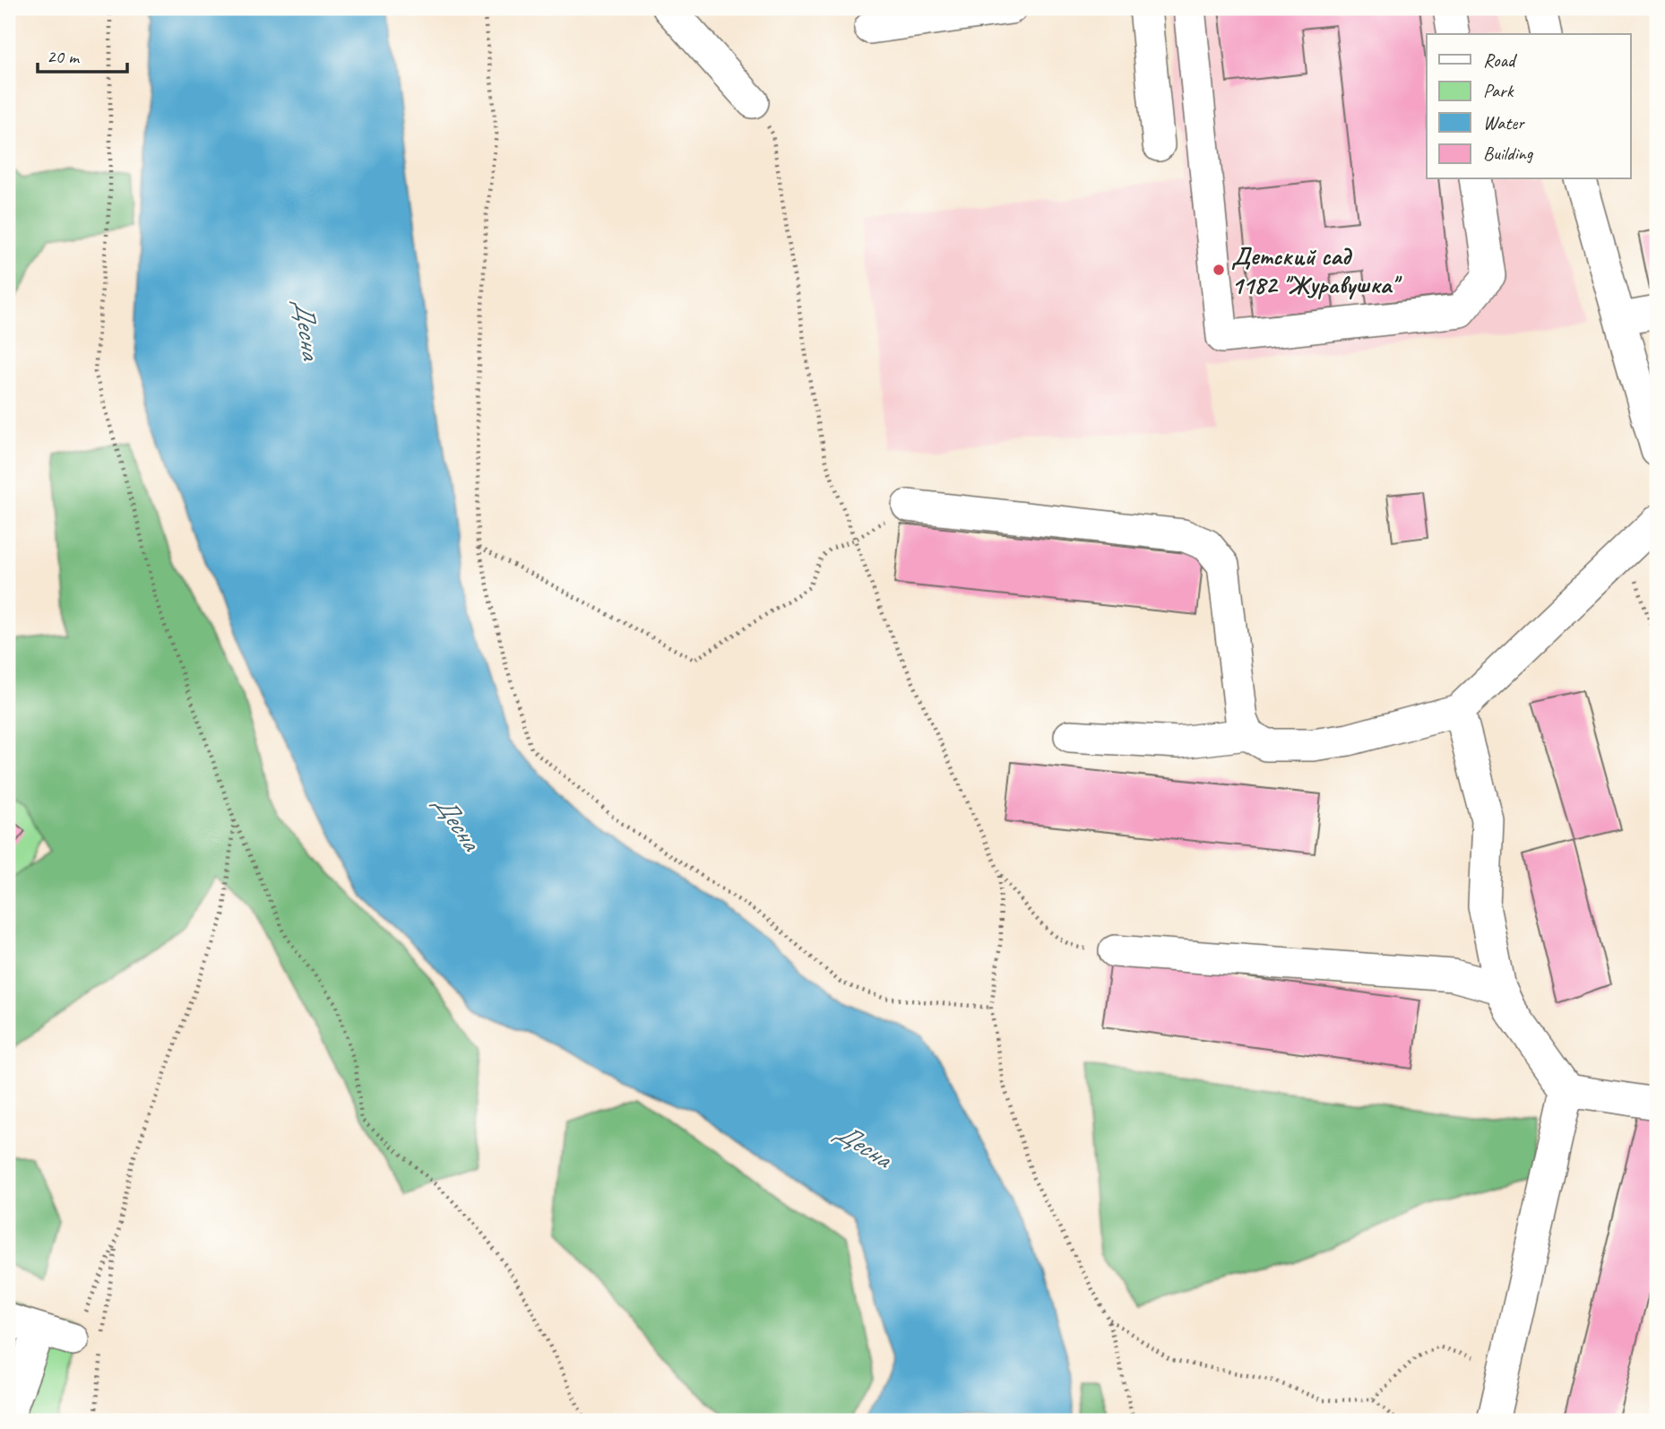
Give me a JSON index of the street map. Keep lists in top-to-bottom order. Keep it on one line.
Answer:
{"water":["Десна"],"places":["Детский сад 1182 \"Журавушка\""],"legend":["Road","Park","Water","Building"],"scale_bar":"20 m"}
